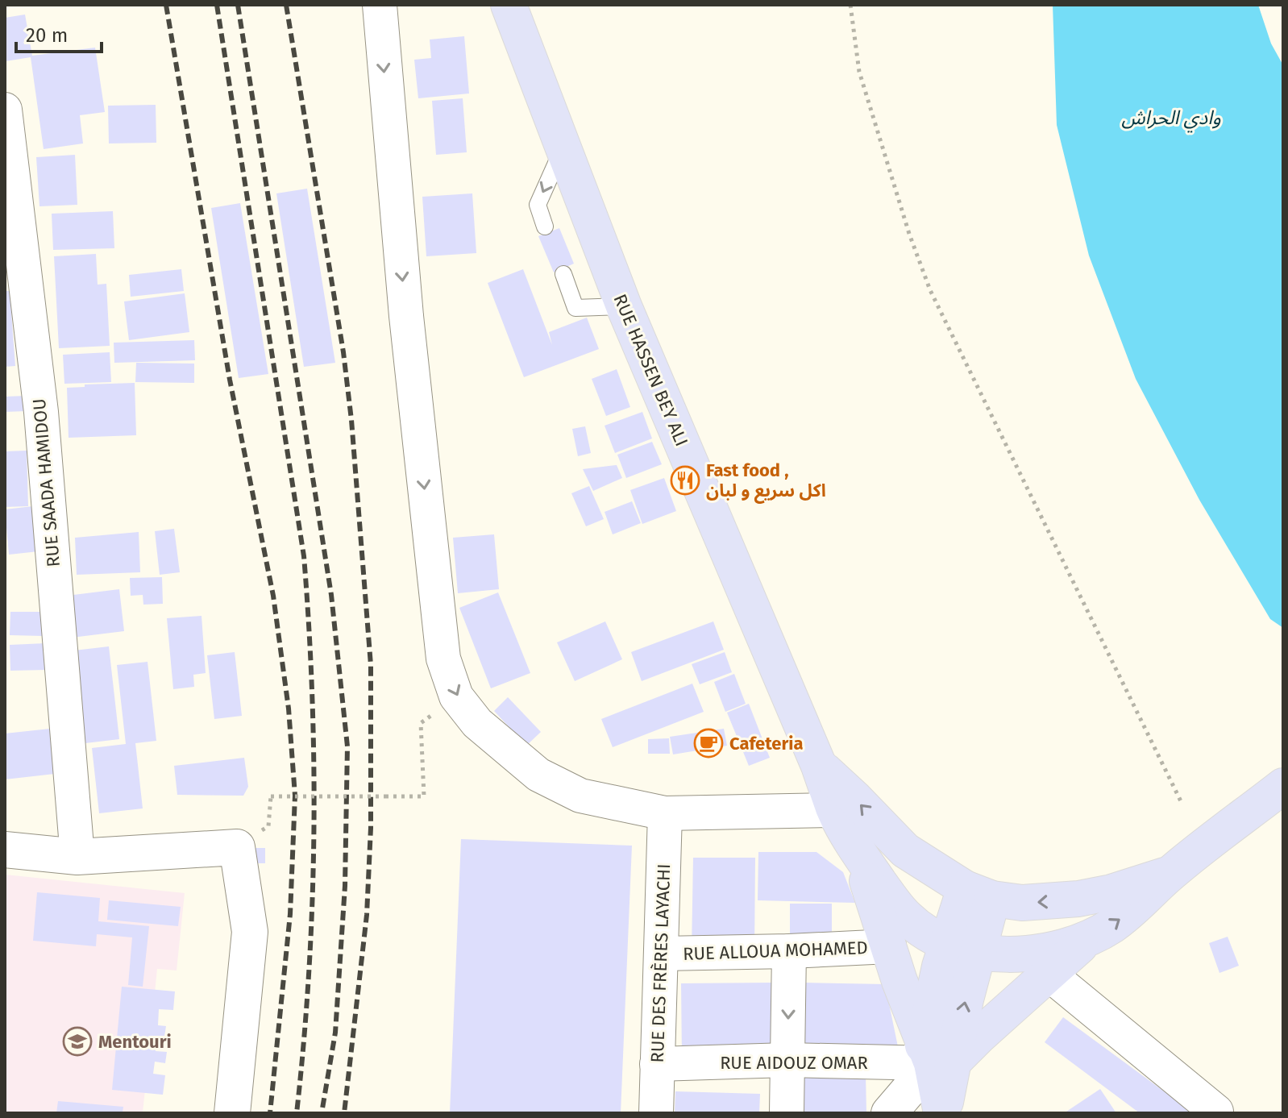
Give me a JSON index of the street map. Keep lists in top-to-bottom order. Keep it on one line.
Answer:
{"streets":{"main road":["RUE HASSEN BEY ALI"],"street":["RUE SAADA HAMIDOU","RUE ALLOUA MOHAMED","RUE DES FRÈRES LAYACHI","RUE AIDOUZ OMAR"]},"crossings":[["RUE ALLOUA MOHAMED","RUE DES FRÈRES LAYACHI"],["RUE DES FRÈRES LAYACHI","RUE AIDOUZ OMAR"]],"water":["وادي الحراش"],"places":{"restaurant":["Fast food , اكل سريع و لبان"],"cafe":["Cafeteria"],"school or university":["Mentouri"]},"scale_bar":"20 m"}
